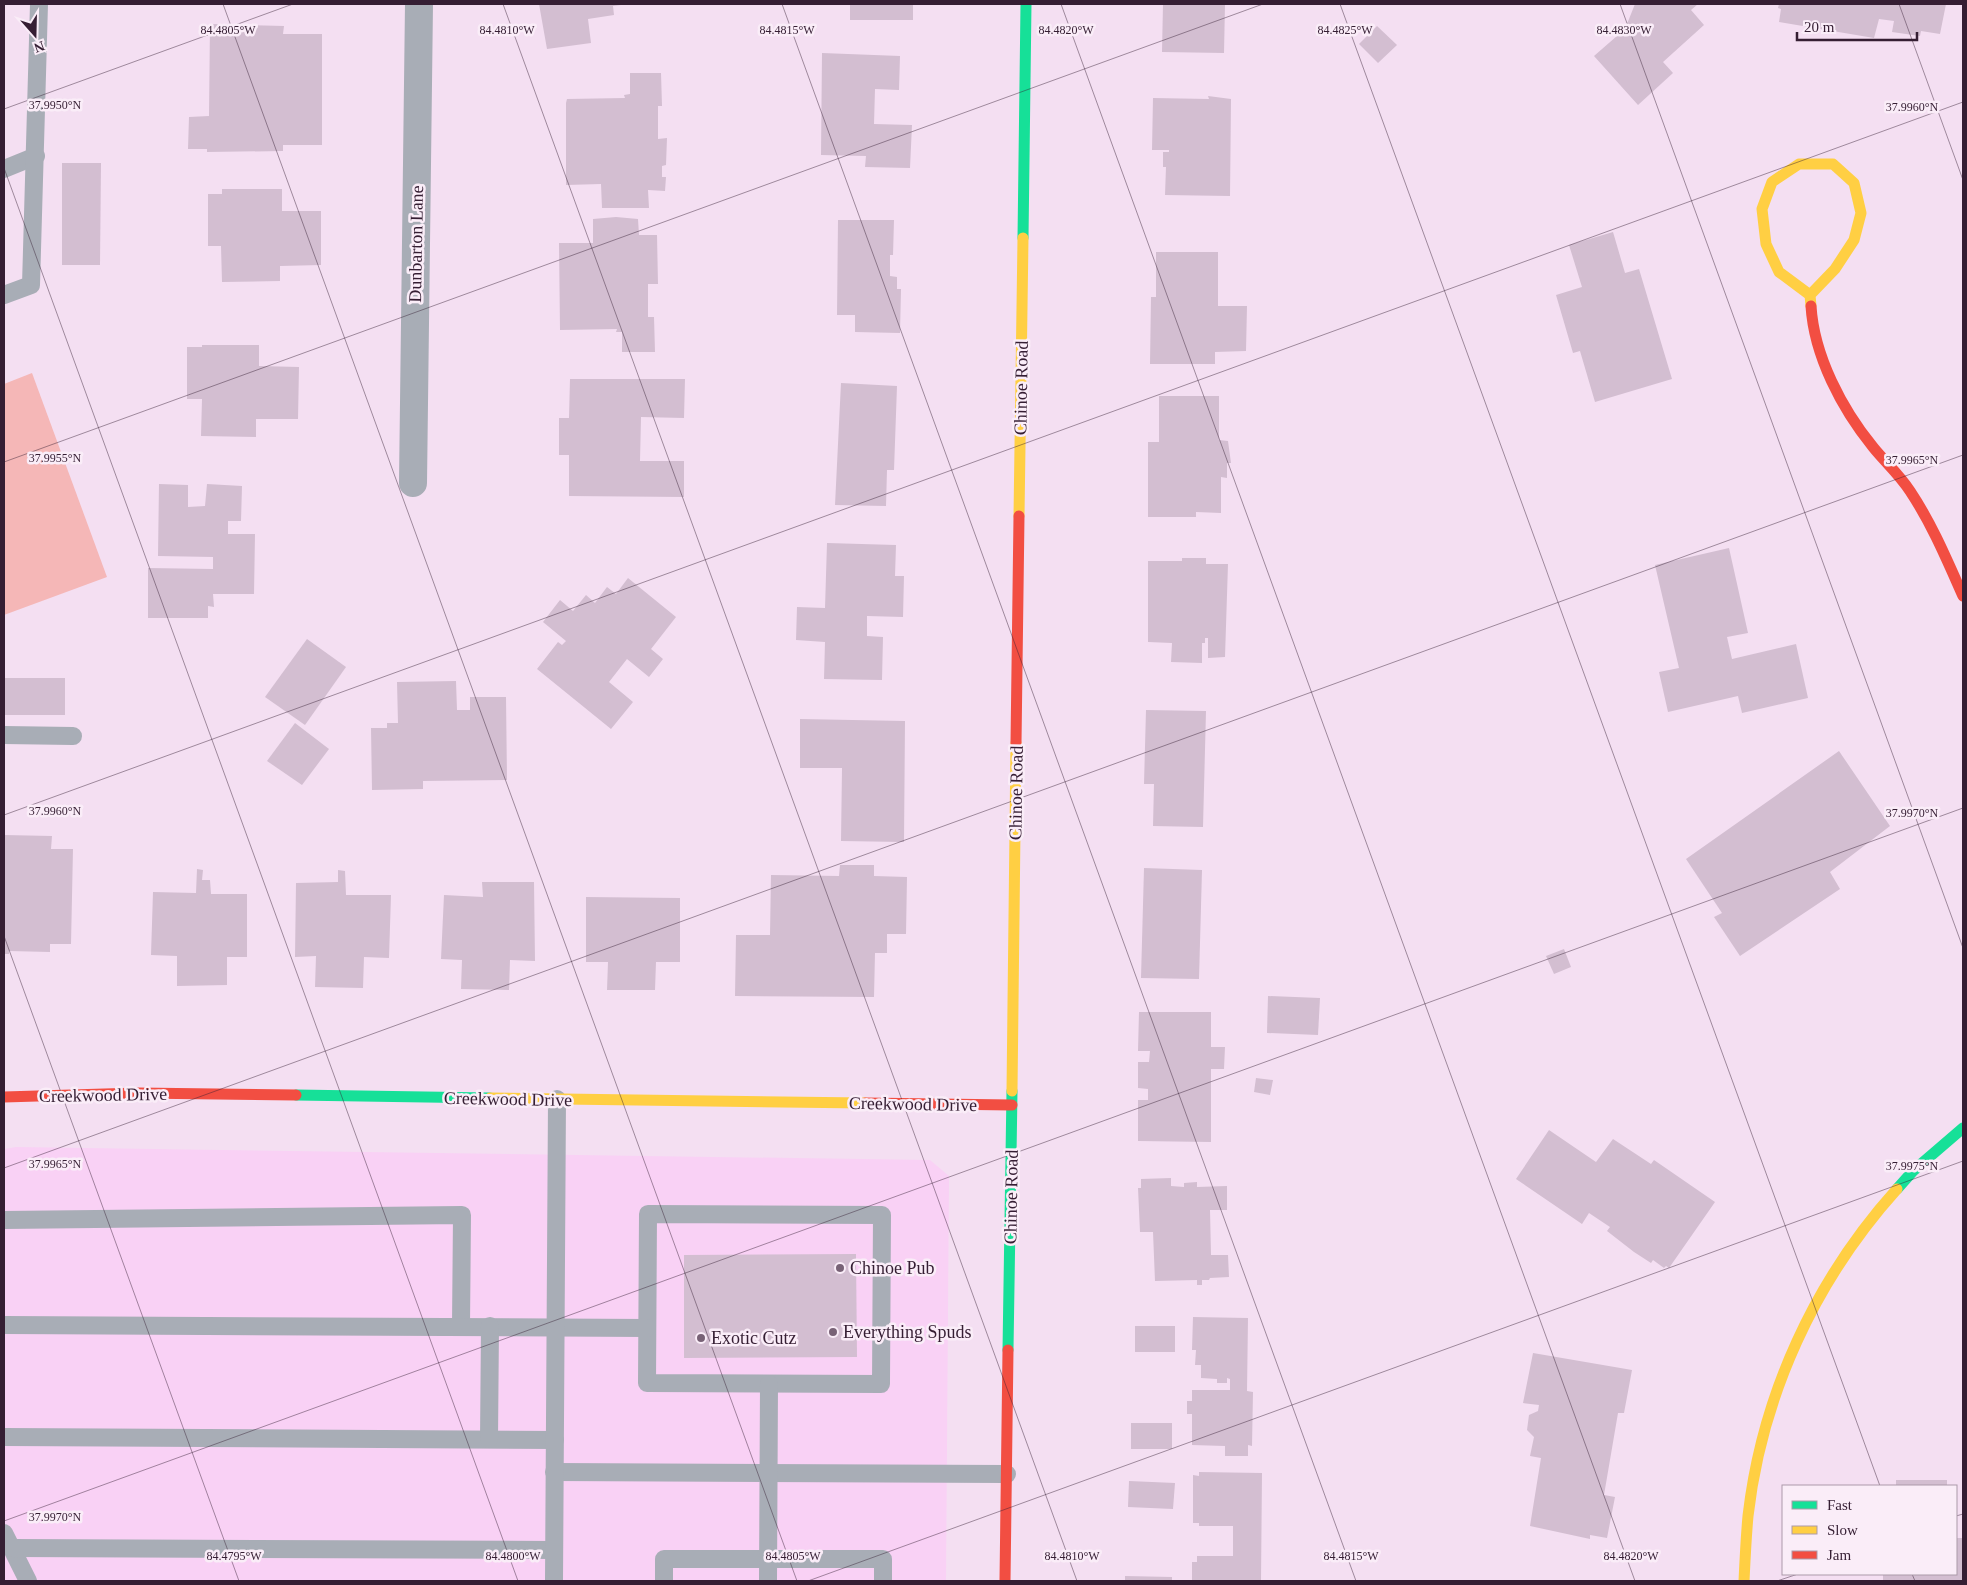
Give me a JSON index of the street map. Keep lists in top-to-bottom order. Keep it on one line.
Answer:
{"streets":{"street":["Dunbarton Lane","Chinoe Road","Creekwood Drive"]},"crossings":[["Chinoe Road","Creekwood Drive"]],"places":["Chinoe Pub","Everything Spuds","Exotic Cutz"],"legend":["Fast","Slow","Jam"],"scale_bar":"20 m","north":"bottom","coordinates":["84.4805°W","84.4810°W","84.4815°W","84.4820°W","84.4825°W","84.4830°W","37.9950°N","37.9960°N","37.9955°N","37.9965°N","37.9970°N","37.9975°N","84.4795°W","84.4800°W"]}
